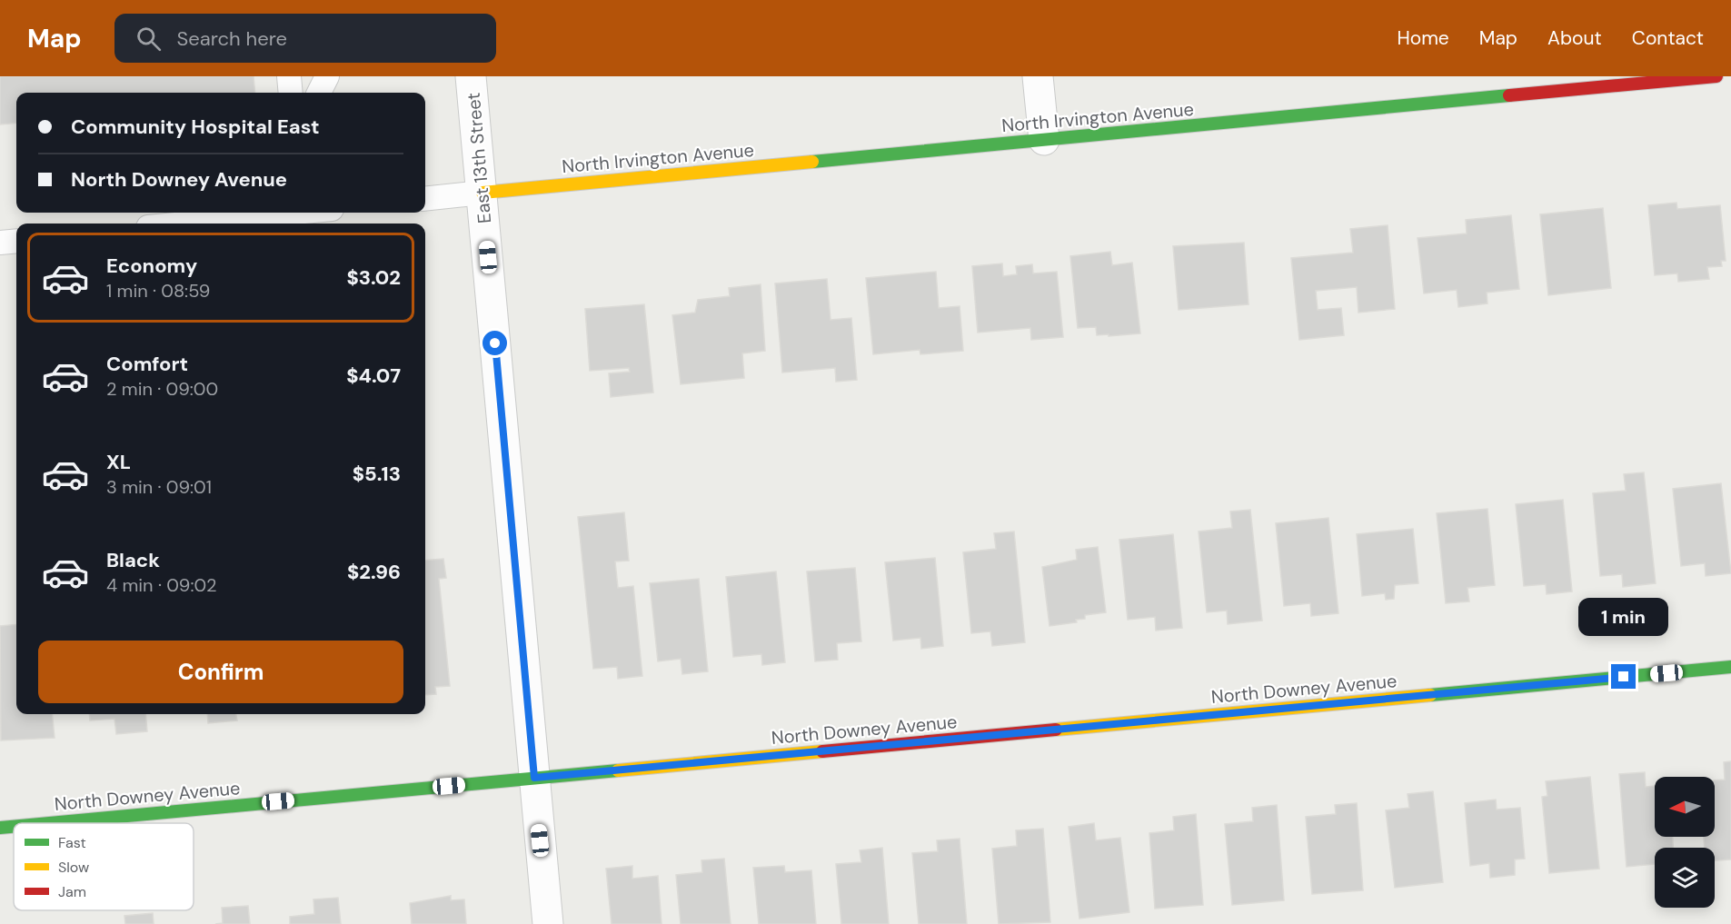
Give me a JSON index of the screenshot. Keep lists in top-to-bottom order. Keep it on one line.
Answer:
{"streets":{"street":["North Irvington Avenue","East 13th Street","North Downey Avenue"]},"crossings":[["North Irvington Avenue","East 13th Street"],["East 13th Street","North Downey Avenue"]],"legend":["Fast","Slow","Jam"],"north":"left","page":{"header":"Map","search":"Search here","nav":["Home","Map","About","Contact"],"banner":["Community Hospital East","North Downey Avenue"],"list":[{"name":"Economy","note":"1 min · 08:59","value":"$3.02"},{"name":"Comfort","note":"2 min · 09:00","value":"$4.07"},{"name":"XL","note":"3 min · 09:01","value":"$5.13"},{"name":"Black","note":"4 min · 09:02","value":"$2.96"}],"bubble":"1 min","buttons":"Confirm"}}
